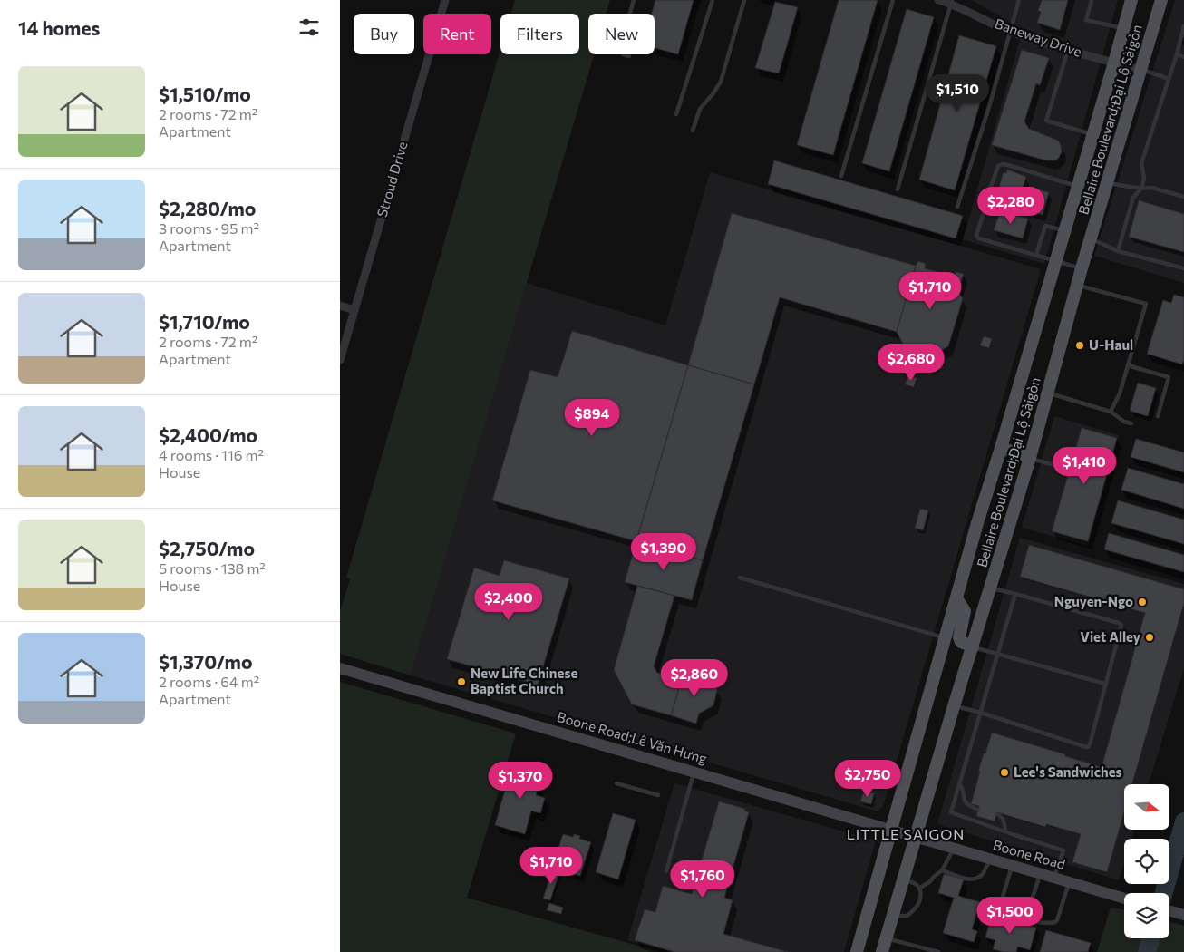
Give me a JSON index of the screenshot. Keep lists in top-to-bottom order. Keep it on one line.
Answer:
{"streets":{"main road":["Bellaire Boulevard;Đại Lộ Sàigòn"],"street":["Baneway Drive","Stroud Drive","Boone Road;Lê Văn Hưng","Boone Road"]},"crossings":[["Baneway Drive","Bellaire Boulevard;Đại Lộ Sàigòn"],["Bellaire Boulevard;Đại Lộ Sàigòn","Boone Road;Lê Văn Hưng"],["Bellaire Boulevard;Đại Lộ Sàigòn","Boone Road"],["Boone Road;Lê Văn Hưng","Boone Road"]],"districts":["LITTLE SAIGON"],"places":["U-Haul","Nguyen-Ngo","Viet Alley","New Life Chinese Baptist Church","Lee's Sandwiches"],"north":"right","page":{"heading":"14 homes","chip":["Buy","Rent","Filters","New"],"list":[{"name":"$1,510/mo","note":"2 rooms · 72 m² · Apartment"},{"name":"$2,280/mo","note":"3 rooms · 95 m² · Apartment"},{"name":"$1,710/mo","note":"2 rooms · 72 m² · Apartment"},{"name":"$2,400/mo","note":"4 rooms · 116 m² · House"},{"name":"$2,750/mo","note":"5 rooms · 138 m² · House"},{"name":"$1,370/mo","note":"2 rooms · 64 m² · Apartment"}],"price":["$1,510","$2,280","$1,710","$2,680","$894","$1,410","$1,390","$2,400","$2,860","$2,750","$1,370","$1,710","$1,760","$1,500"]}}
